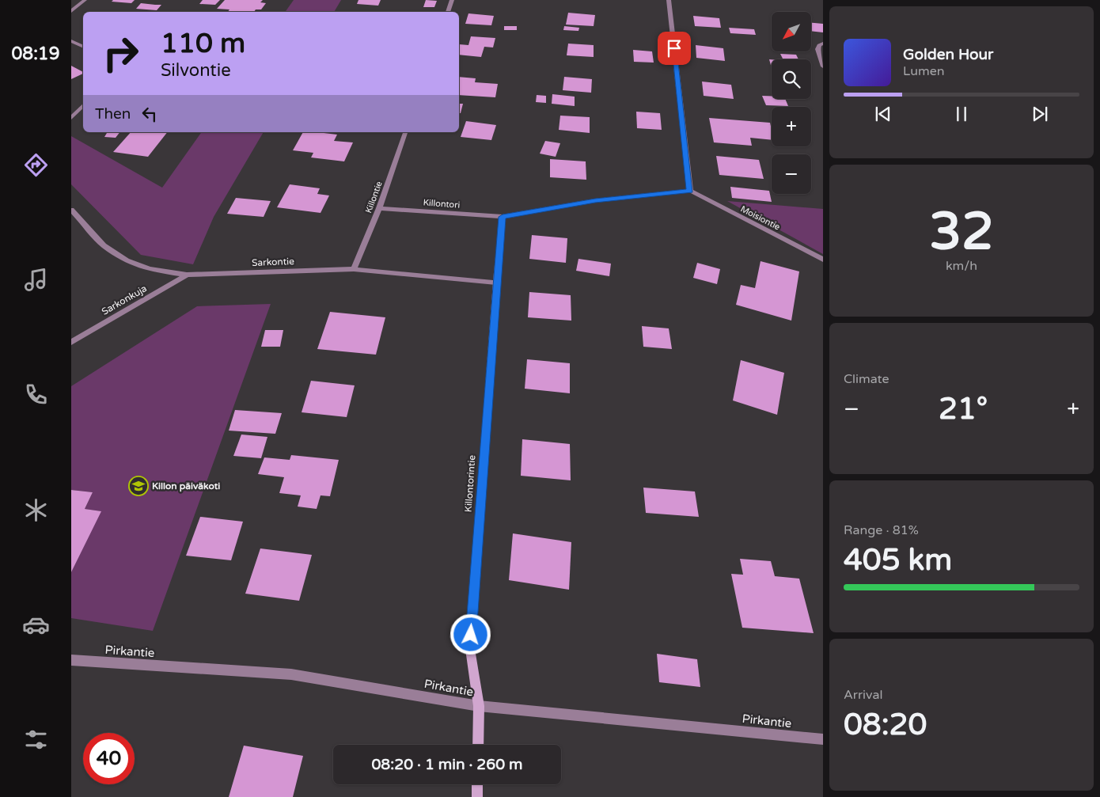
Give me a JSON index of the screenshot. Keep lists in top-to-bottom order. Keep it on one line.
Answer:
{"streets":{"street":["Killontie","Killontori","Moisiontie","Sarkontie","Sarkonkuja","Killontorintie","Pirkantie"]},"crossings":[["Killontie","Killontori"],["Killontie","Sarkontie"],["Killontori","Moisiontie"],["Killontori","Killontorintie"],["Sarkontie","Sarkonkuja"],["Sarkontie","Killontorintie"],["Killontorintie","Pirkantie"]],"places":{"school or university":["Killon päiväkoti"]},"north":"bottom left","page":{"tabs":"08:19","map_buttons":["+","−"],"turn":["110 m","Silvontie"],"song":["Golden Hour","Lumen"],"then":"Then","tile":[["32","km/h"],"Climate",["Range · 81%","405 km"],["Arrival","08:20"]],"heat":["−","21°","+"],"limit":"40","trip":"08:20 · 1 min · 260 m"}}
